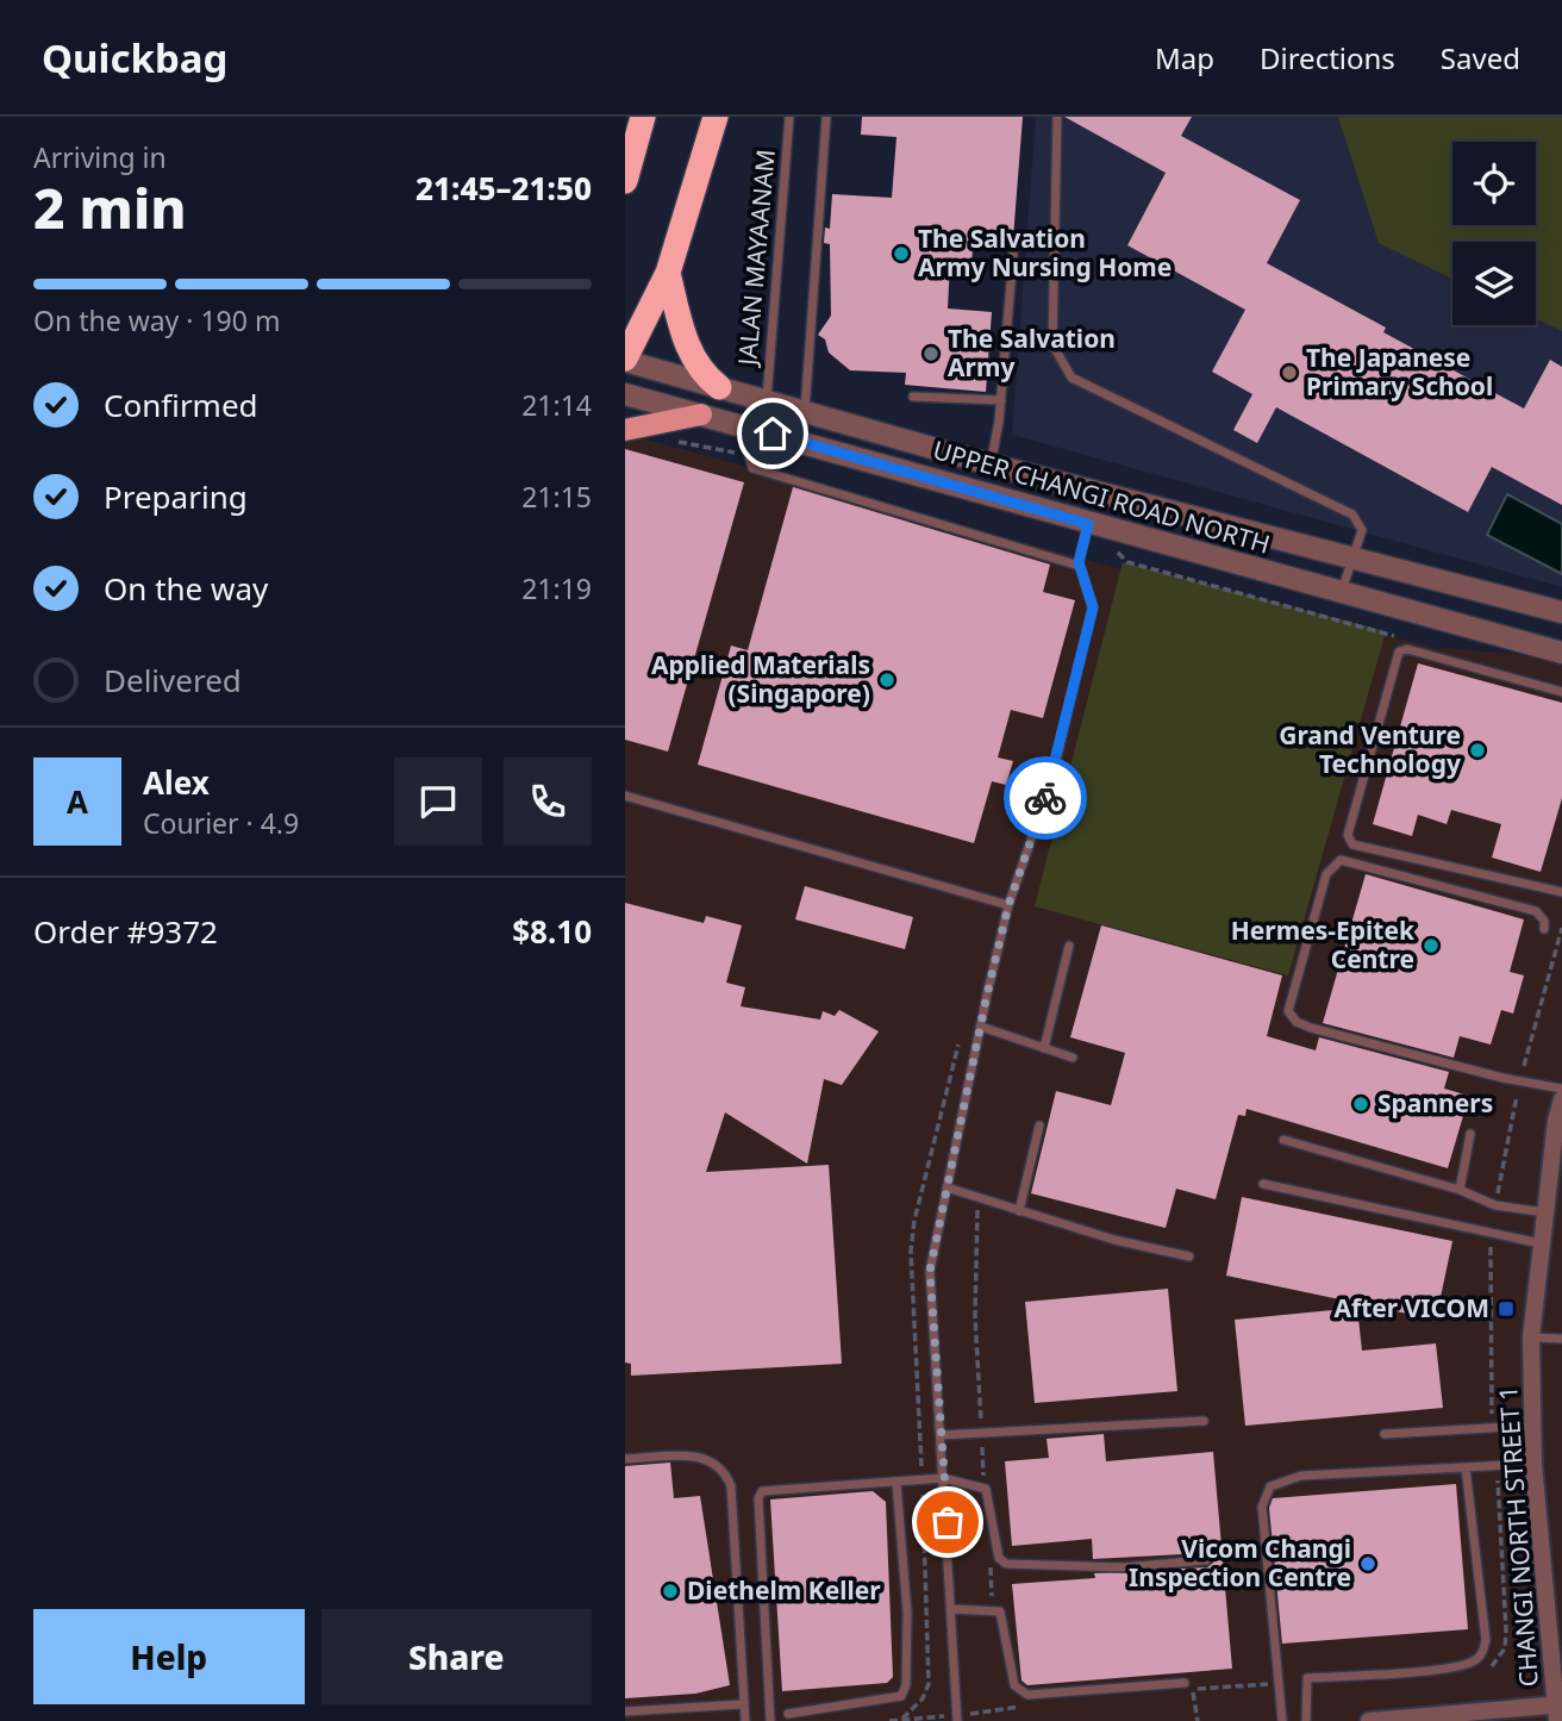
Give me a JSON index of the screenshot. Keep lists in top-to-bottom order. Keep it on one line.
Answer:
{"streets":{"street":["UPPER CHANGI ROAD NORTH","CHANGI NORTH STREET 1"],"lane":["JALAN MAYAANAM"]},"crossings":[["JALAN MAYAANAM","UPPER CHANGI ROAD NORTH"]],"places":{"other":["The Salvation Army Nursing Home","The Salvation Army","The Japanese Primary School","Applied Materials (Singapore)","Grand Venture Technology","Hermes-Epitek Centre","Spanners","Vicom Changi Inspection Centre","Diethelm Keller"],"transit":["After VICOM"]},"page":{"header":"Quickbag","nav":["Map","Directions","Saved"],"heading":["2 min","Arriving in","21:45–21:50"],"panel":["Alex","Courier · 4.9","Order #9372","$8.10"],"bar":"On the way · 190 m","list":[["Confirmed","21:14"],["Preparing","21:15"],["On the way","21:19"],"Delivered"],"round":"A","buttons":["Help","Share"]}}
